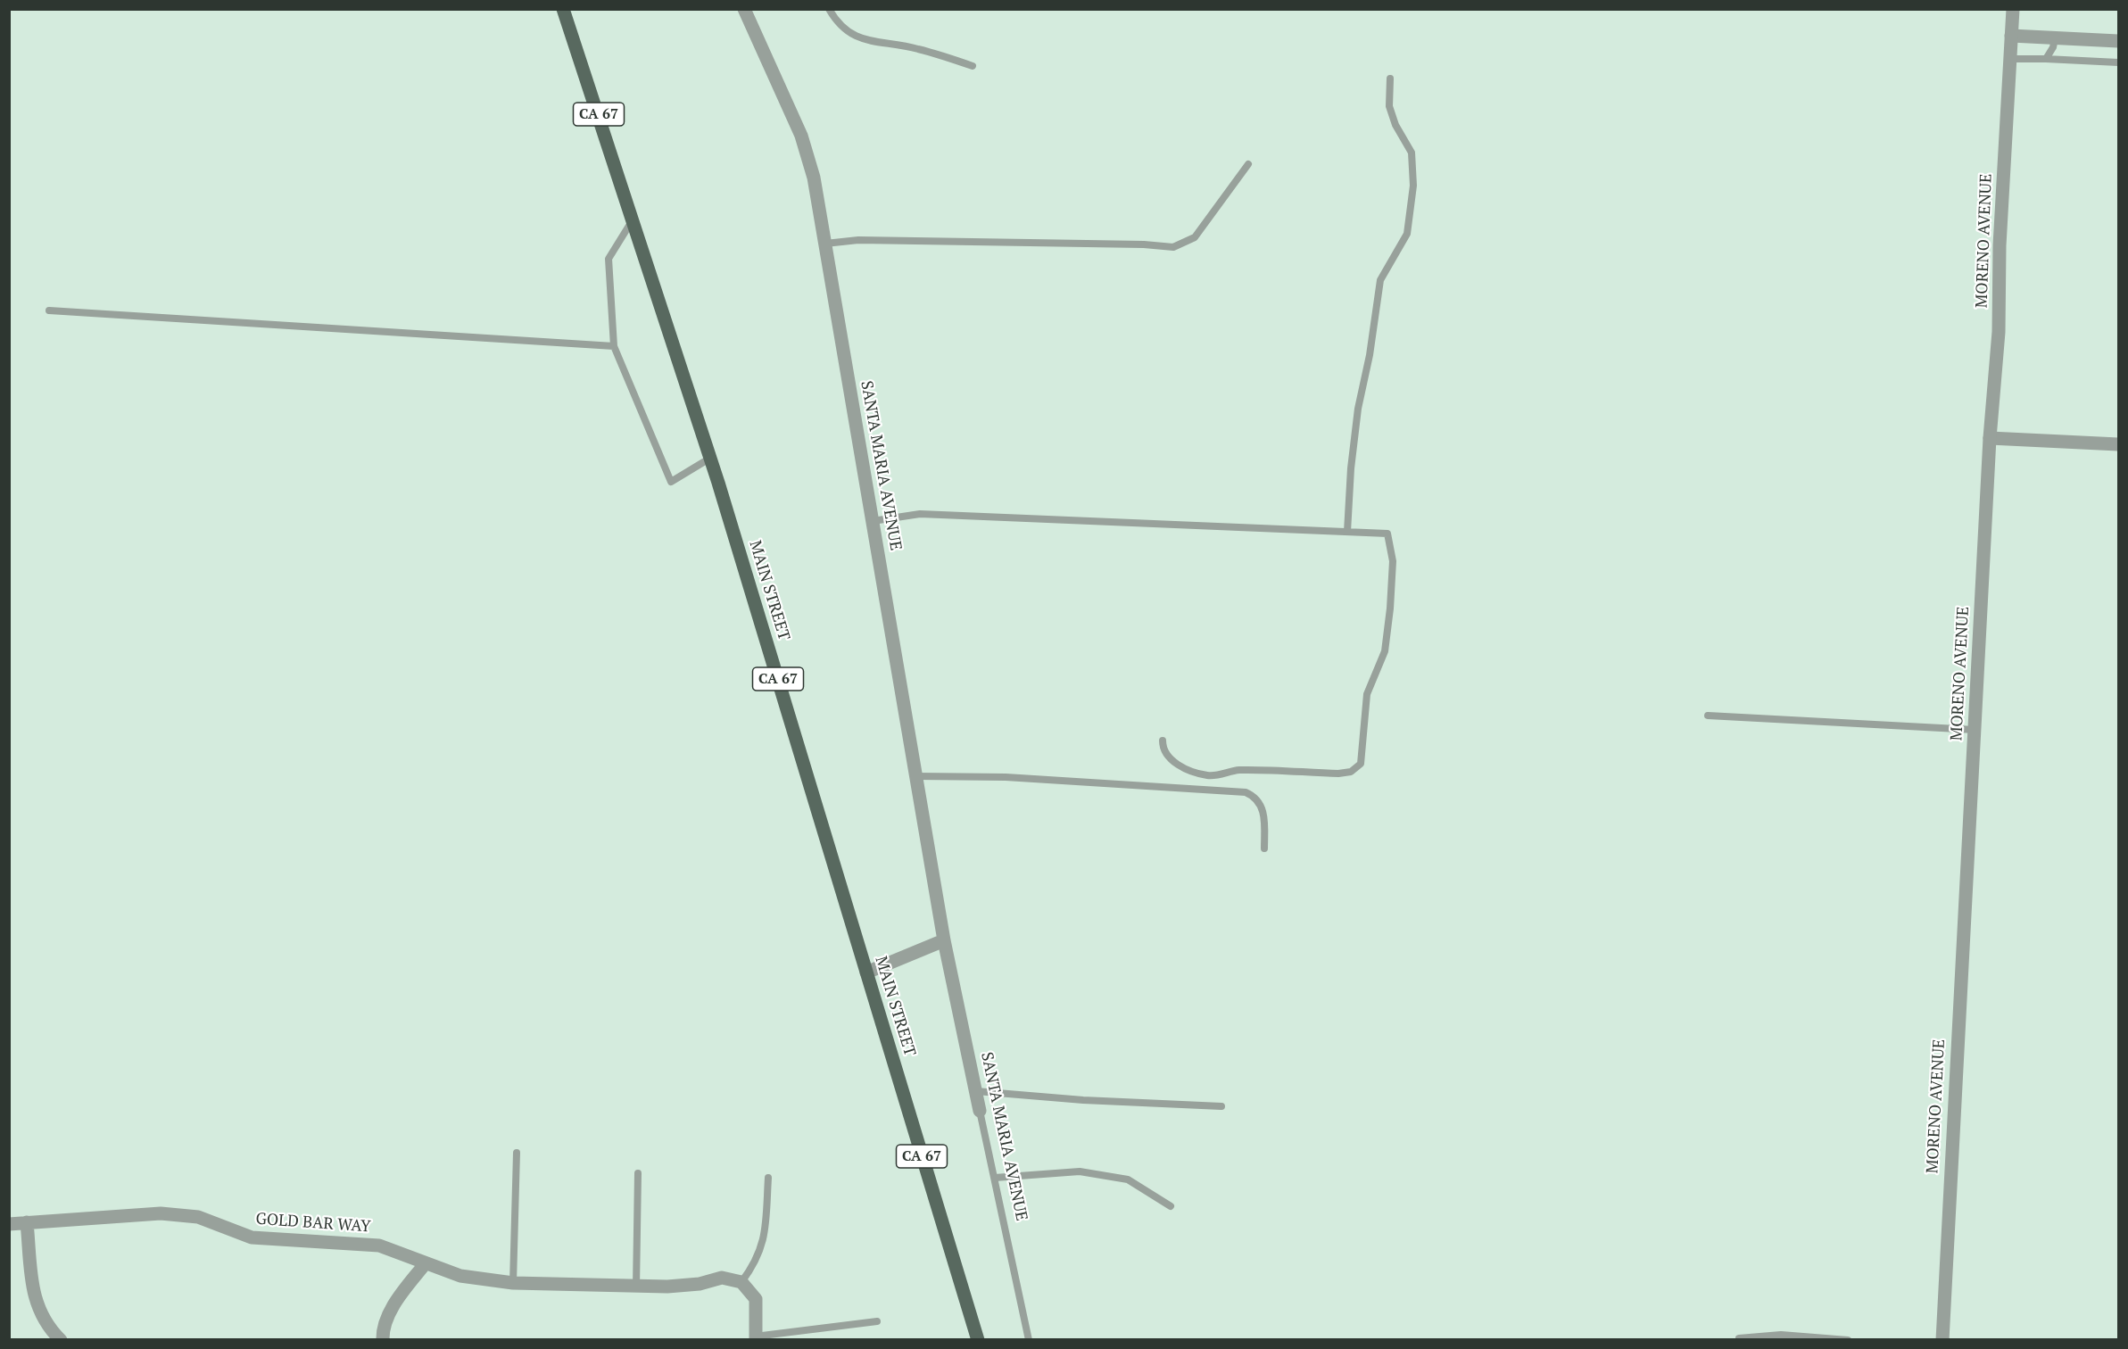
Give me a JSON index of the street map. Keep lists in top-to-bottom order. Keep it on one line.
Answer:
{"streets":{"main road":["CA 67","MAIN STREET"],"street":["MORENO AVENUE","SANTA MARIA AVENUE","GOLD BAR WAY"]}}
